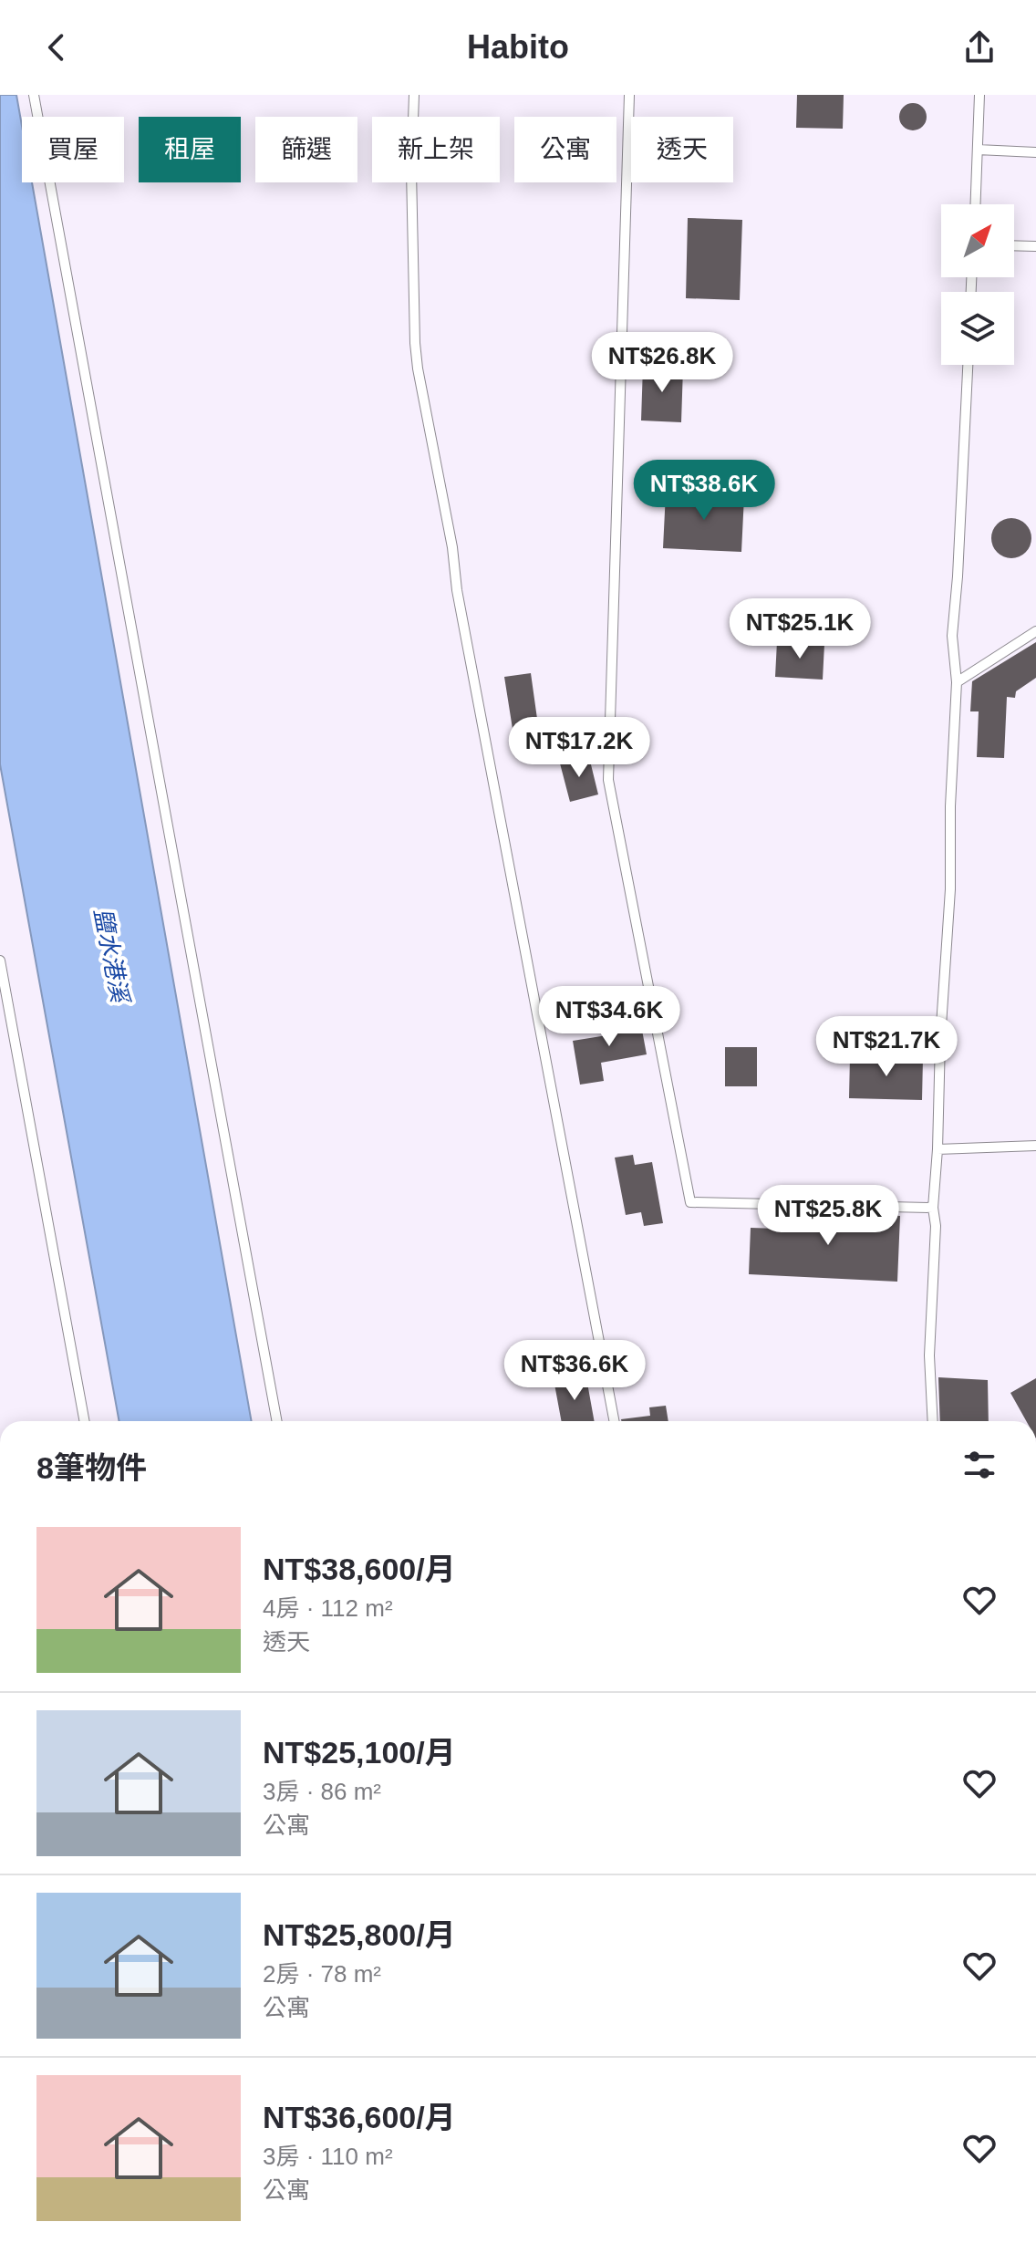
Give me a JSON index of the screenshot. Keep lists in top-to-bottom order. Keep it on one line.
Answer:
{"water":["鹽水港溪"],"north":"top right","page":{"header":"Habito","chip":["買屋","租屋","篩選","新上架","公寓","透天"],"price":["NT$26.8K","NT$38.6K","NT$25.1K","NT$17.2K","NT$34.6K","NT$21.7K","NT$25.8K","NT$36.6K"],"heading":"8筆物件","list":[{"name":"NT$38,600/月","note":"4房 · 112 m² · 透天"},{"name":"NT$25,100/月","note":"3房 · 86 m² · 公寓"},{"name":"NT$25,800/月","note":"2房 · 78 m² · 公寓"},{"name":"NT$36,600/月","note":"3房 · 110 m² · 公寓"}]}}
